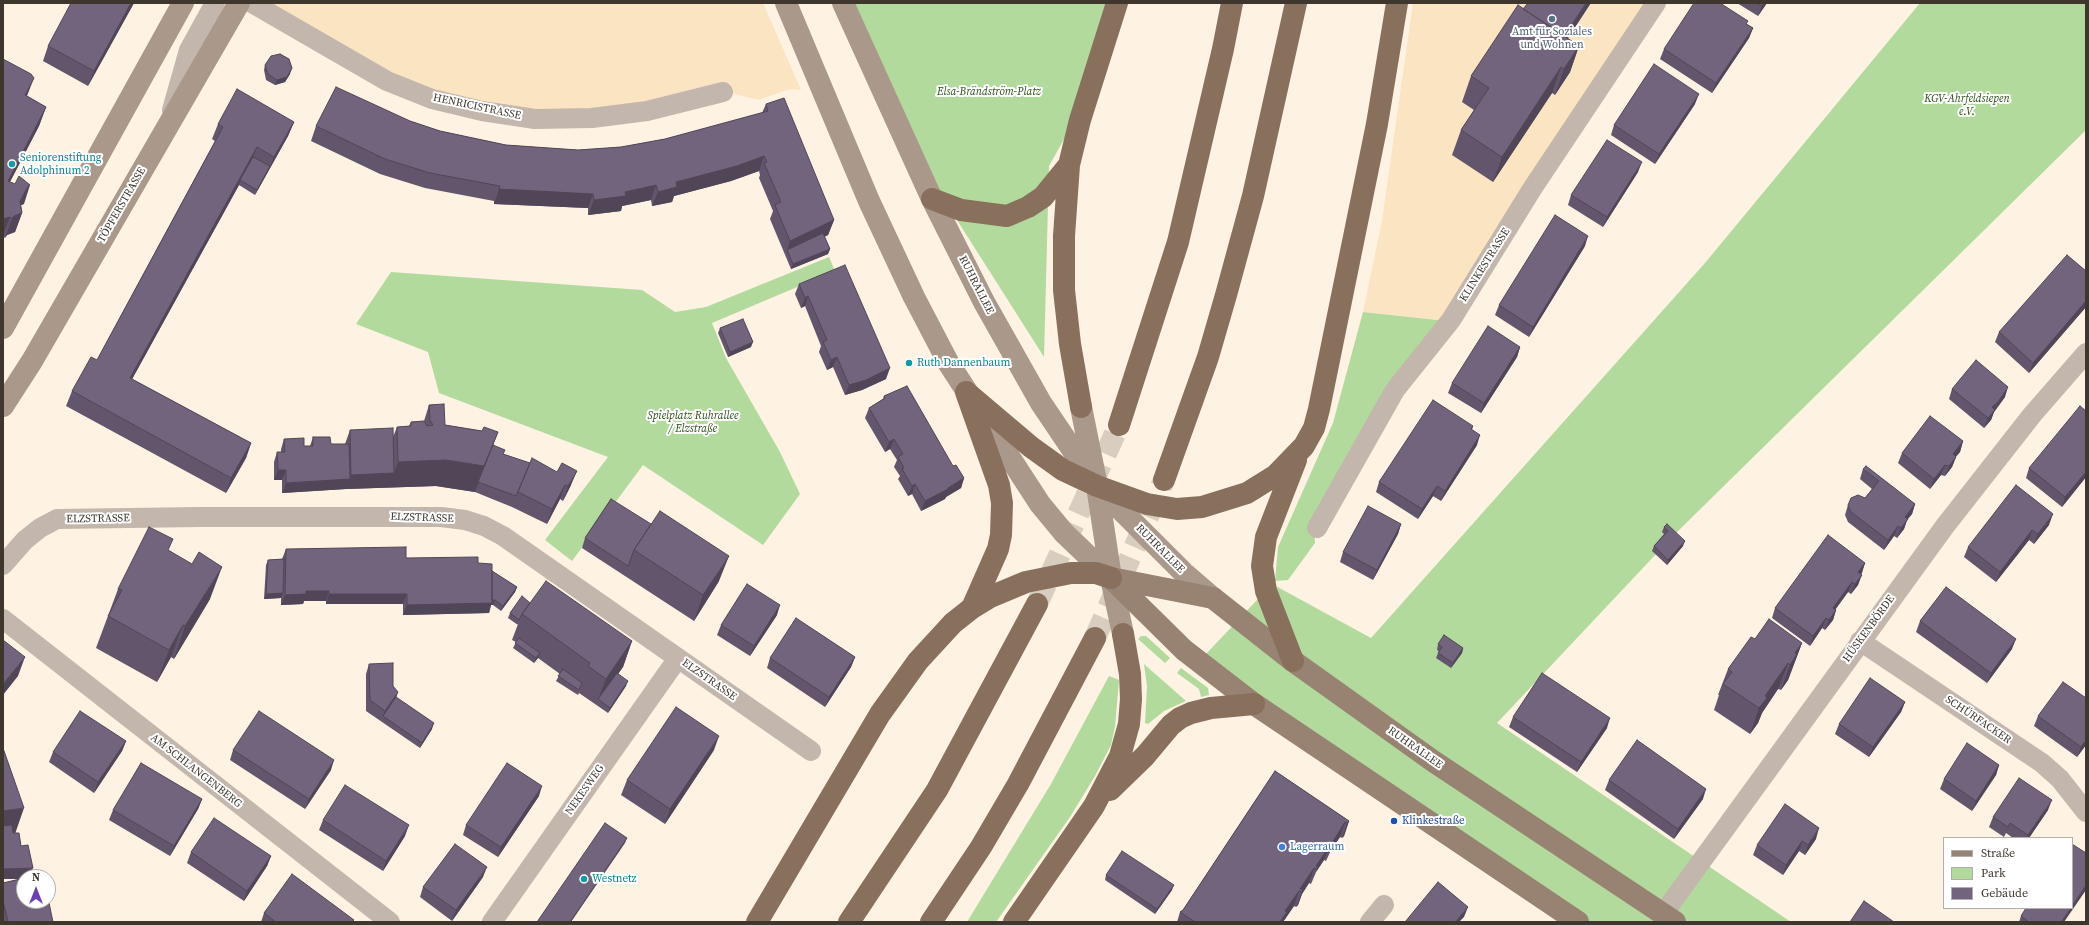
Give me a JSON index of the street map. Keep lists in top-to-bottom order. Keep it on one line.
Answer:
{"streets":{"main road":["TÖPFERSTRASSE","RUHRALLEE"],"street":["HENRICISTRASSE","KLINKESTRASSE","ELZSTRASSE","HÜSKENBÖRDE","SCHÜRFACKER","AM SCHLANGENBERG","NEKESWEG"]},"crossings":[["RUHRALLEE","HÜSKENBÖRDE"],["ELZSTRASSE","NEKESWEG"],["HÜSKENBÖRDE","SCHÜRFACKER"]],"parks":["Elsa-Brändström-Platz","KGV-Ahrfeldsiepen e.V.","Spielplatz Ruhrallee / Elzstraße"],"places":["Amt für Soziales und Wohnen","Seniorenstiftung Adolphinum 2","Ruth Dannenbaum","Klinkestraße","Lagerraum","Westnetz"],"legend":["Straße","Park","Gebäude"],"north":"top"}
